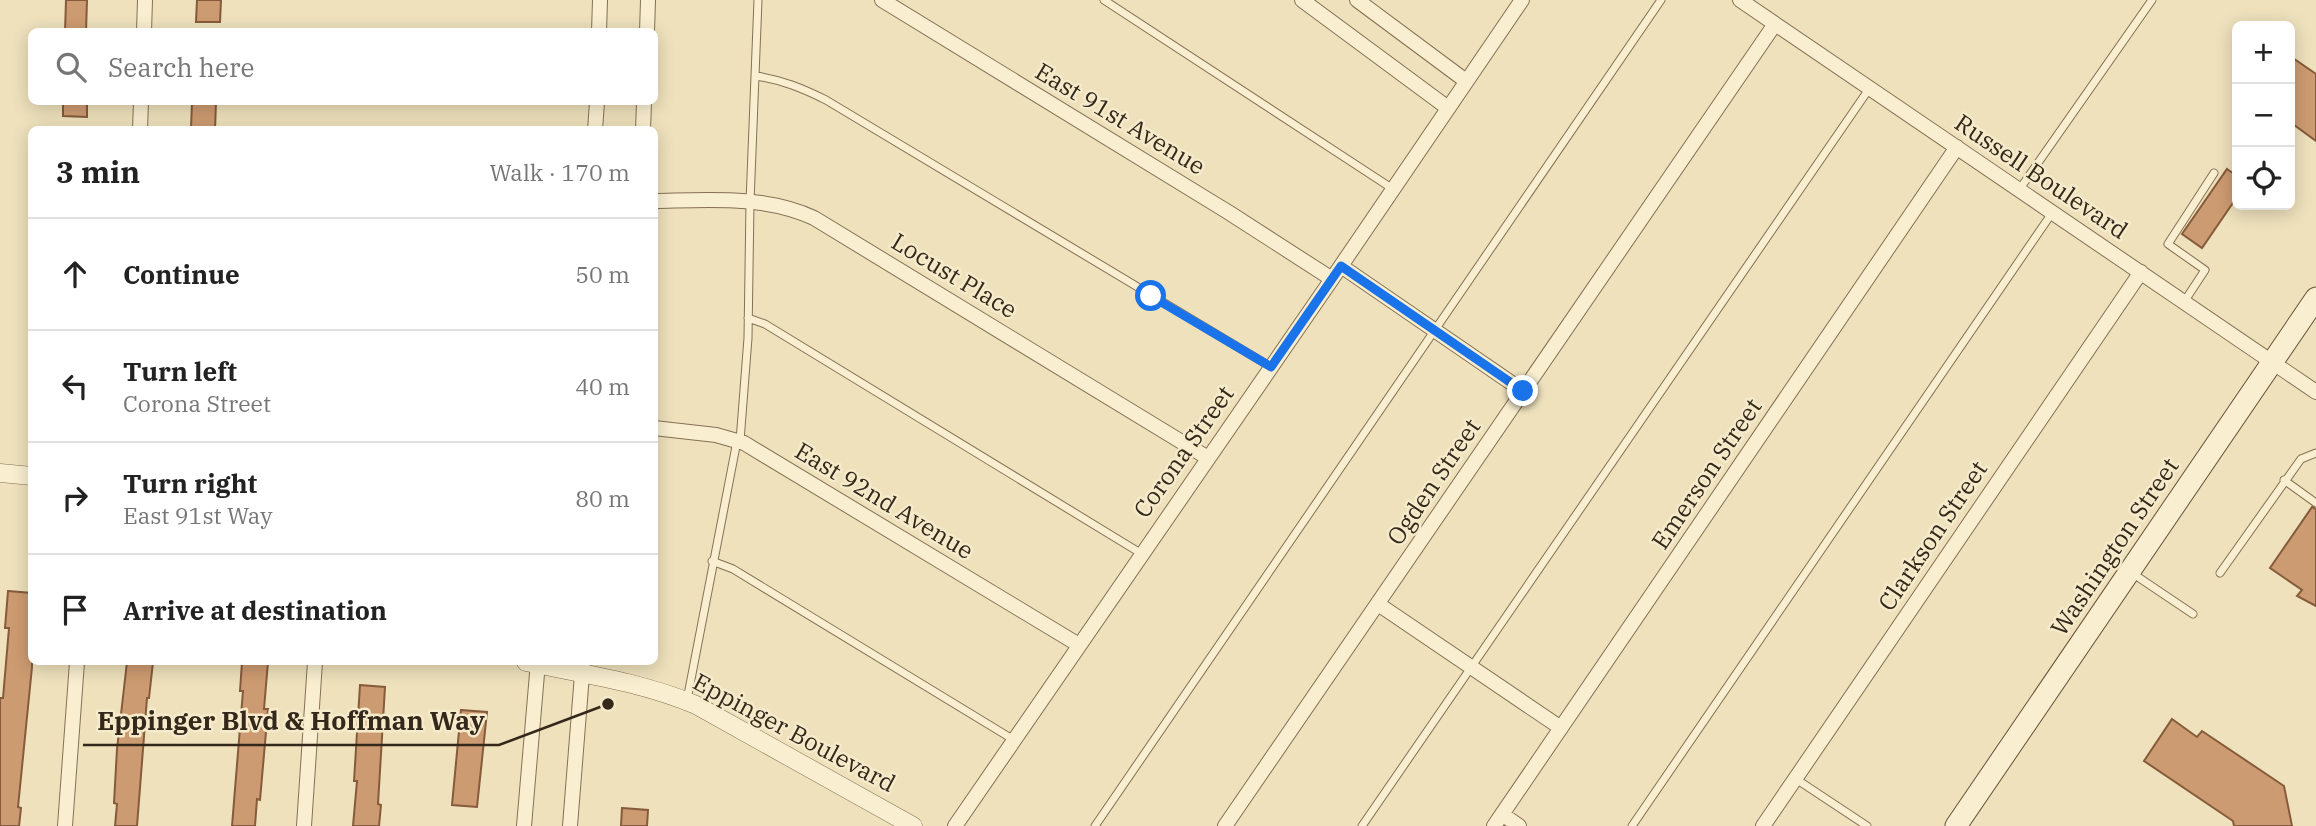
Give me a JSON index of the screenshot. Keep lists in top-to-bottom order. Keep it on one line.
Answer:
{"streets":{"main road":["Washington Street"],"street":["East 91st Avenue","Russell Boulevard","Locust Place","Corona Street","Emerson Street","Ogden Street","East 92nd Avenue","Clarkson Street","Eppinger Boulevard"]},"crossings":[["East 91st Avenue","Corona Street"],["Russell Boulevard","Emerson Street"],["Russell Boulevard","Ogden Street"],["Russell Boulevard","Clarkson Street"],["Russell Boulevard","Washington Street"],["Locust Place","Corona Street"],["Corona Street","East 92nd Avenue"]],"places":["Eppinger Blvd & Hoffman Way"],"page":{"map_buttons":["+","−"],"search":"Search here","heading":["3 min","Walk · 170 m"],"list":[["Continue","50 m"],["Turn left","Corona Street","40 m"],["Turn right","East 91st Way","80 m"],"Arrive at destination"]}}
